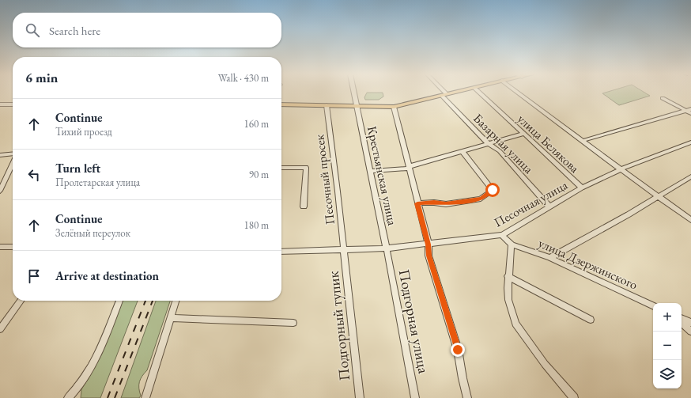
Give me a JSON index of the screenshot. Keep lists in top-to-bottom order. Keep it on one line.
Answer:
{"streets":{"street":["Базарная улица","улица Белякова","Крестьянская улица","Песочный просек","Песочная улица","улица Дзержинского","Подгорная улица","Подгорный тупик"]},"crossings":[["Базарная улица","Песочная улица"],["улица Белякова","Песочная улица"],["Крестьянская улица","Песочная улица"],["Крестьянская улица","Подгорная улица"],["Песочный просек","Песочная улица"],["Песочный просек","Подгорный тупик"],["Песочная улица","Подгорная улица"],["Песочная улица","Подгорный тупик"]],"page":{"search":"Search here","heading":["6 min","Walk · 430 m"],"list":[["Continue","Тихий проезд","160 m"],["Turn left","Пролетарская улица","90 m"],["Continue","Зелёный переулок","180 m"],"Arrive at destination"],"map_buttons":["+","−"]}}
